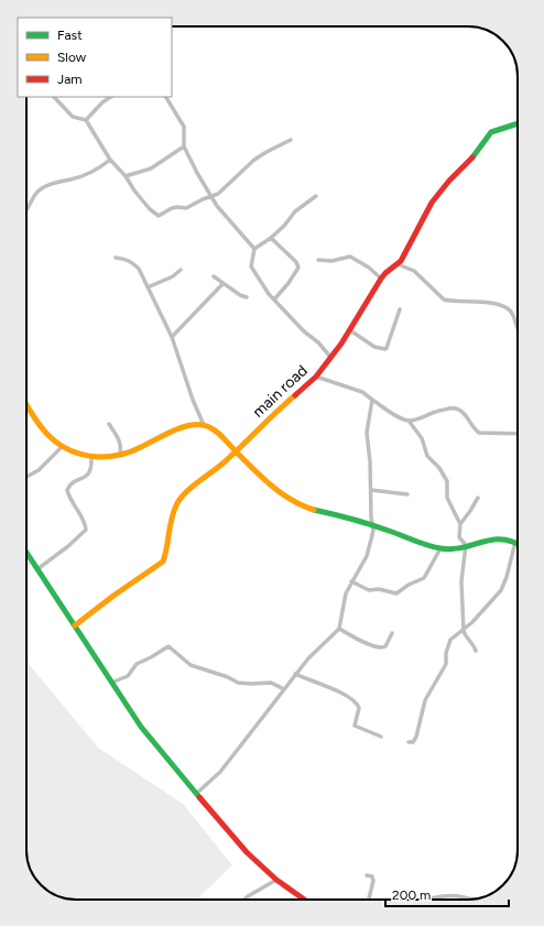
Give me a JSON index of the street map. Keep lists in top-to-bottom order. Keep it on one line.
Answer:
{"streets":{"street":["main road"]},"legend":["Fast","Slow","Jam"],"scale_bar":"200 m"}
